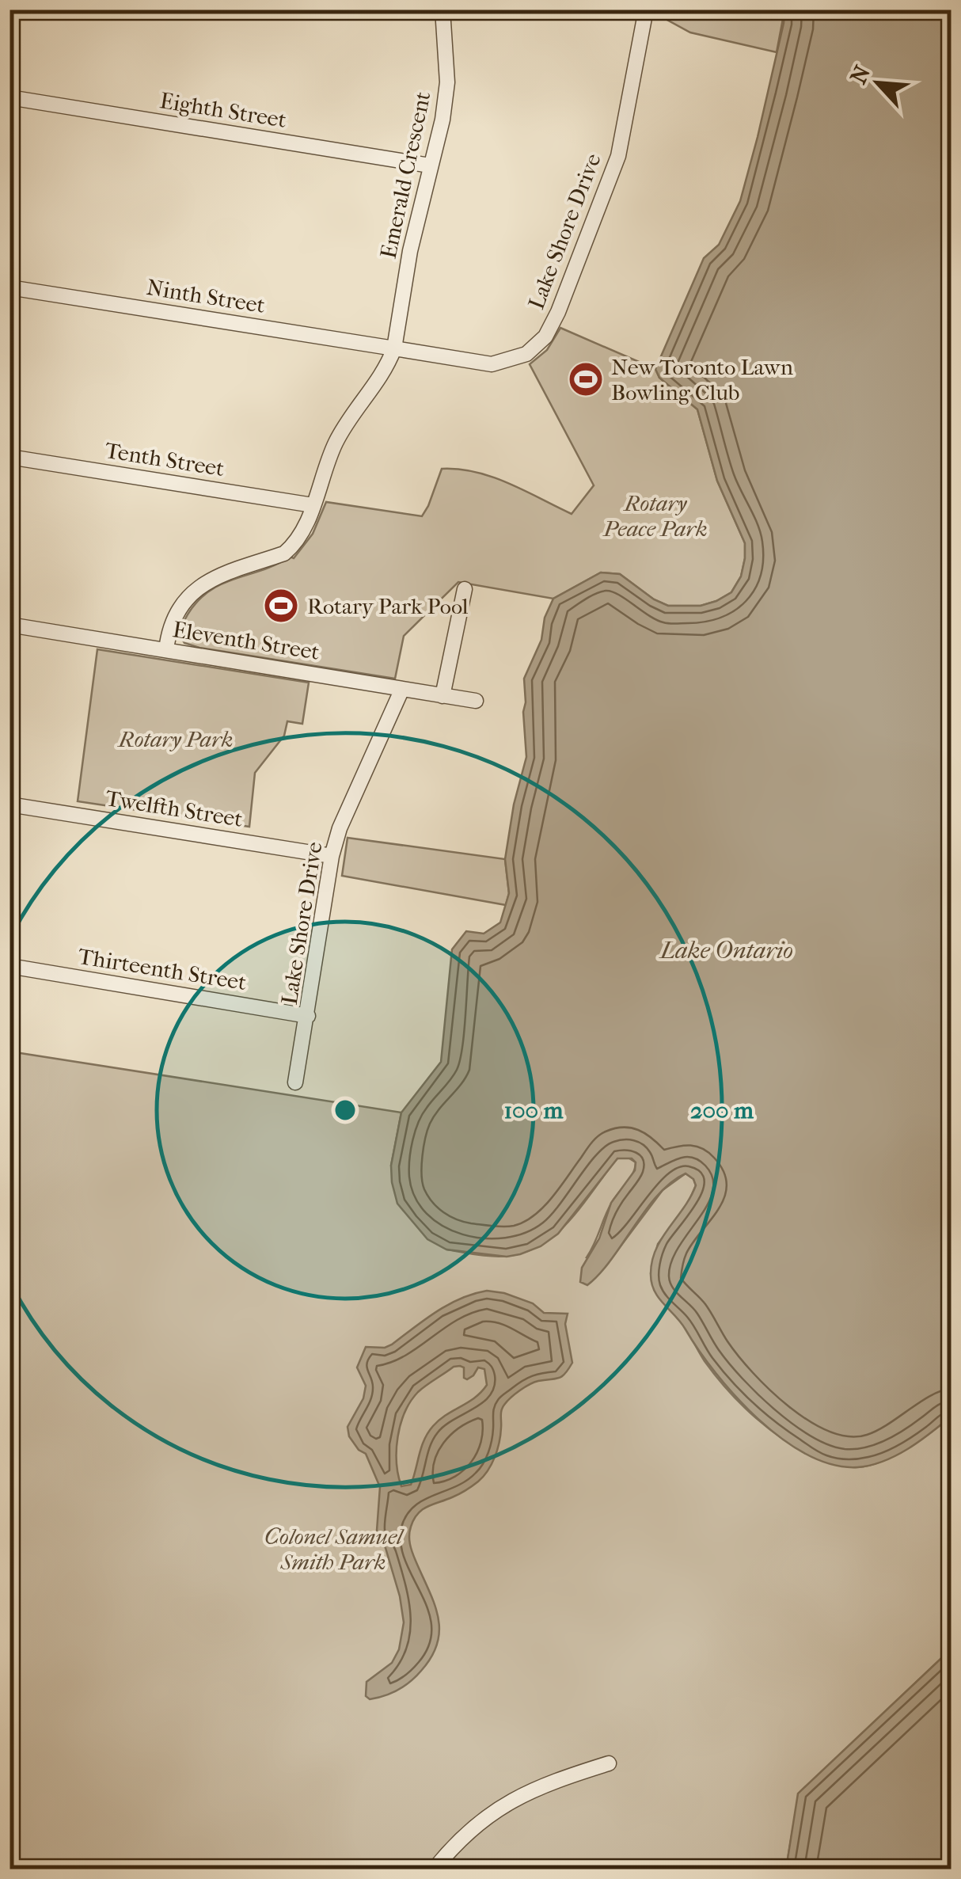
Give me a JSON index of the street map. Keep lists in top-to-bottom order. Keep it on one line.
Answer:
{"streets":{"street":["Eighth Street","Emerald Crescent","Lake Shore Drive","Ninth Street","Tenth Street","Eleventh Street","Twelfth Street","Thirteenth Street"]},"crossings":[["Eighth Street","Emerald Crescent"],["Emerald Crescent","Lake Shore Drive"],["Emerald Crescent","Ninth Street"],["Lake Shore Drive","Ninth Street"],["Lake Shore Drive","Eleventh Street"],["Lake Shore Drive","Twelfth Street"],["Lake Shore Drive","Thirteenth Street"]],"water":["Lake Ontario"],"parks":["Rotary Peace Park","Rotary Park","Colonel Samuel Smith Park"],"places":{"sports":["New Toronto Lawn Bowling Club","Rotary Park Pool"]},"north":"top left","rings":["100 m","200 m"]}
